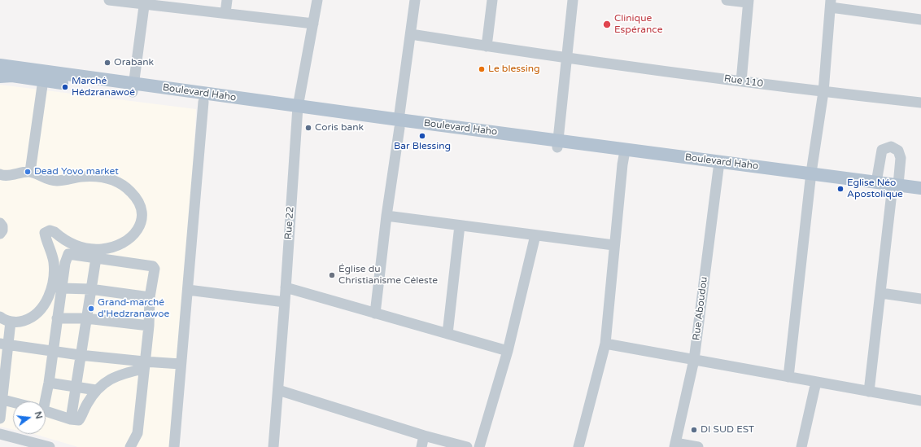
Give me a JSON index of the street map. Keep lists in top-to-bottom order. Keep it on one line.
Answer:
{"streets":{"main road":["Boulevard Haho"],"street":["Rue 110","Rue 22","Rue Aboudou"]},"crossings":[["Boulevard Haho","Rue 22"],["Boulevard Haho","Rue Aboudou"]],"places":["Clinique Espérance","Orabank","Le blessing","Marché Hédzranawoé","Coris bank","Bar Blessing","Dead Yovo market","Eglise Néo Apostolique","Église du Christianisme Céleste","Grand-marché d'Hedzranawoe","DI SUD EST"],"north":"right"}
